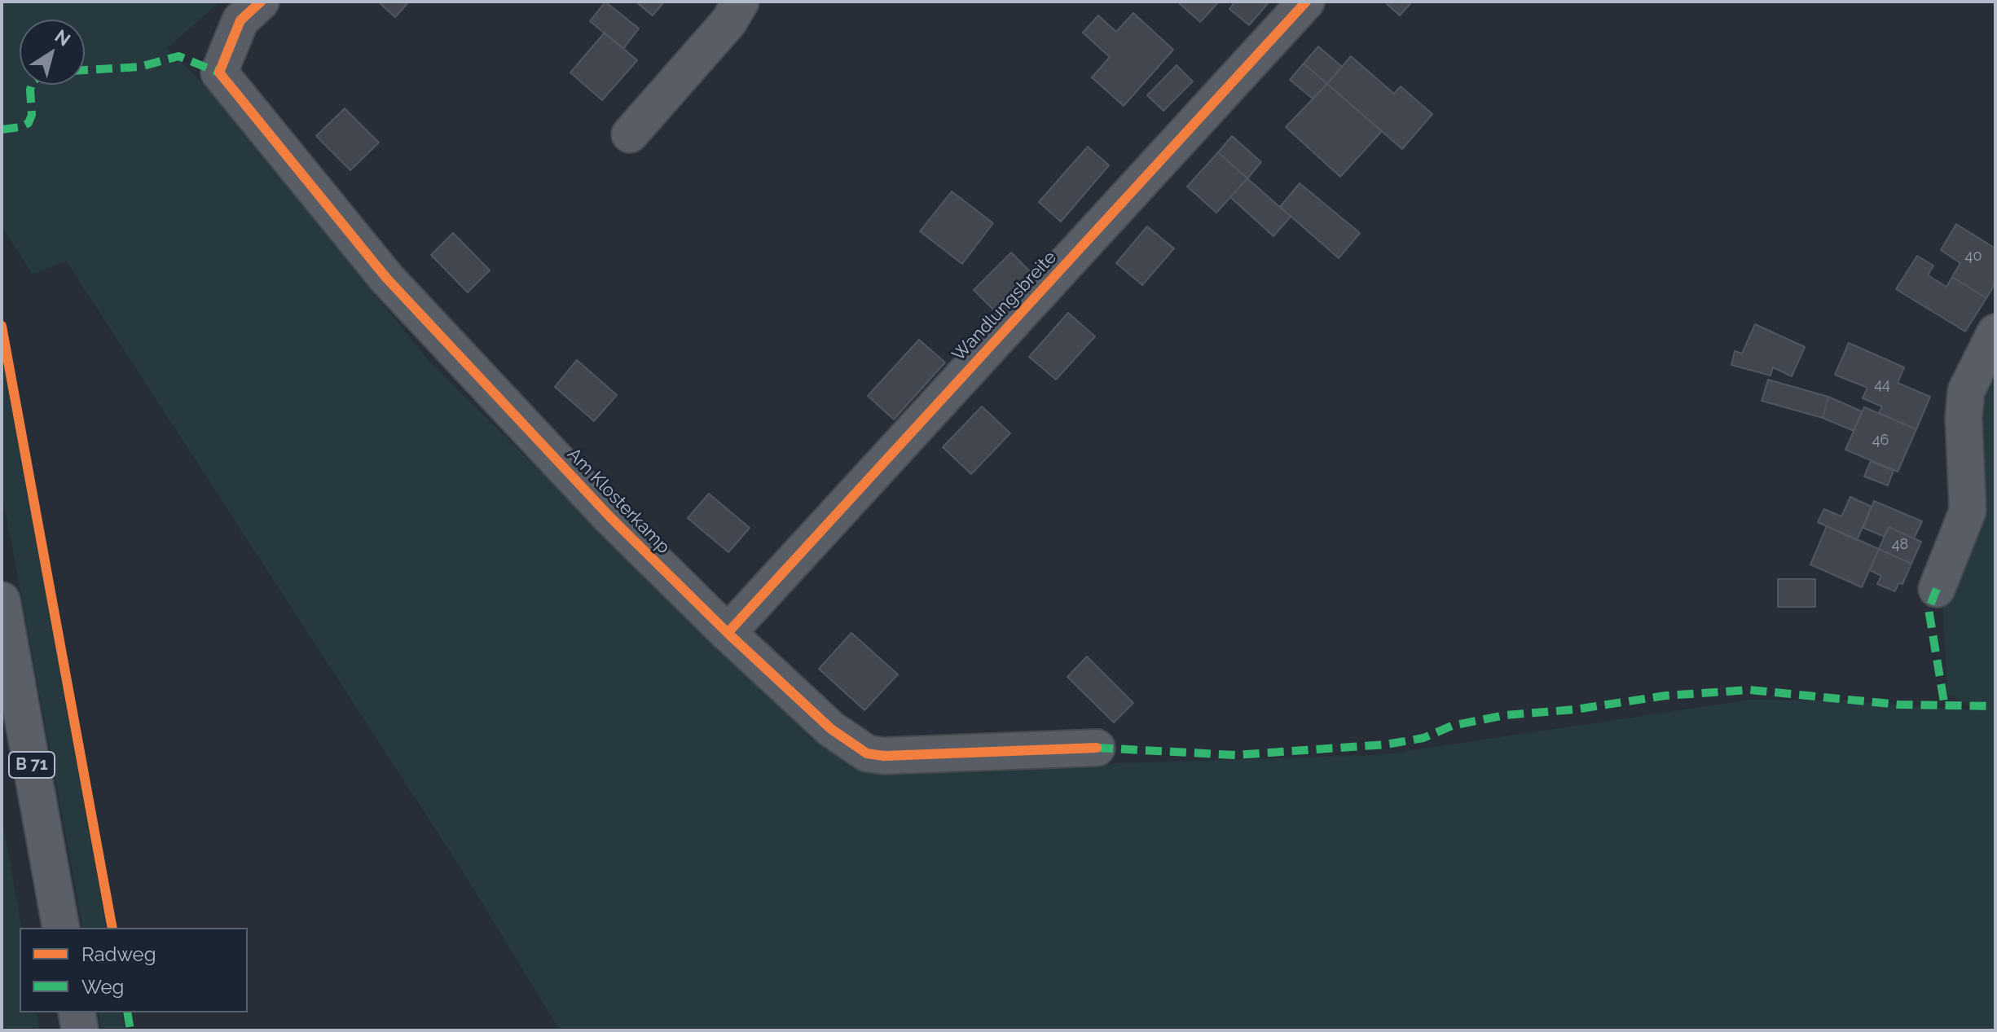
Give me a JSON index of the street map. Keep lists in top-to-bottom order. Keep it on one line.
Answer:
{"streets":{"main road":["B 71"],"street":["Wandlungsbreite","Am Klosterkamp"]},"crossings":[["Wandlungsbreite","Am Klosterkamp"]],"house_numbers":["40","44","46","48"],"legend":["Radweg","Weg"],"north":"top right"}
